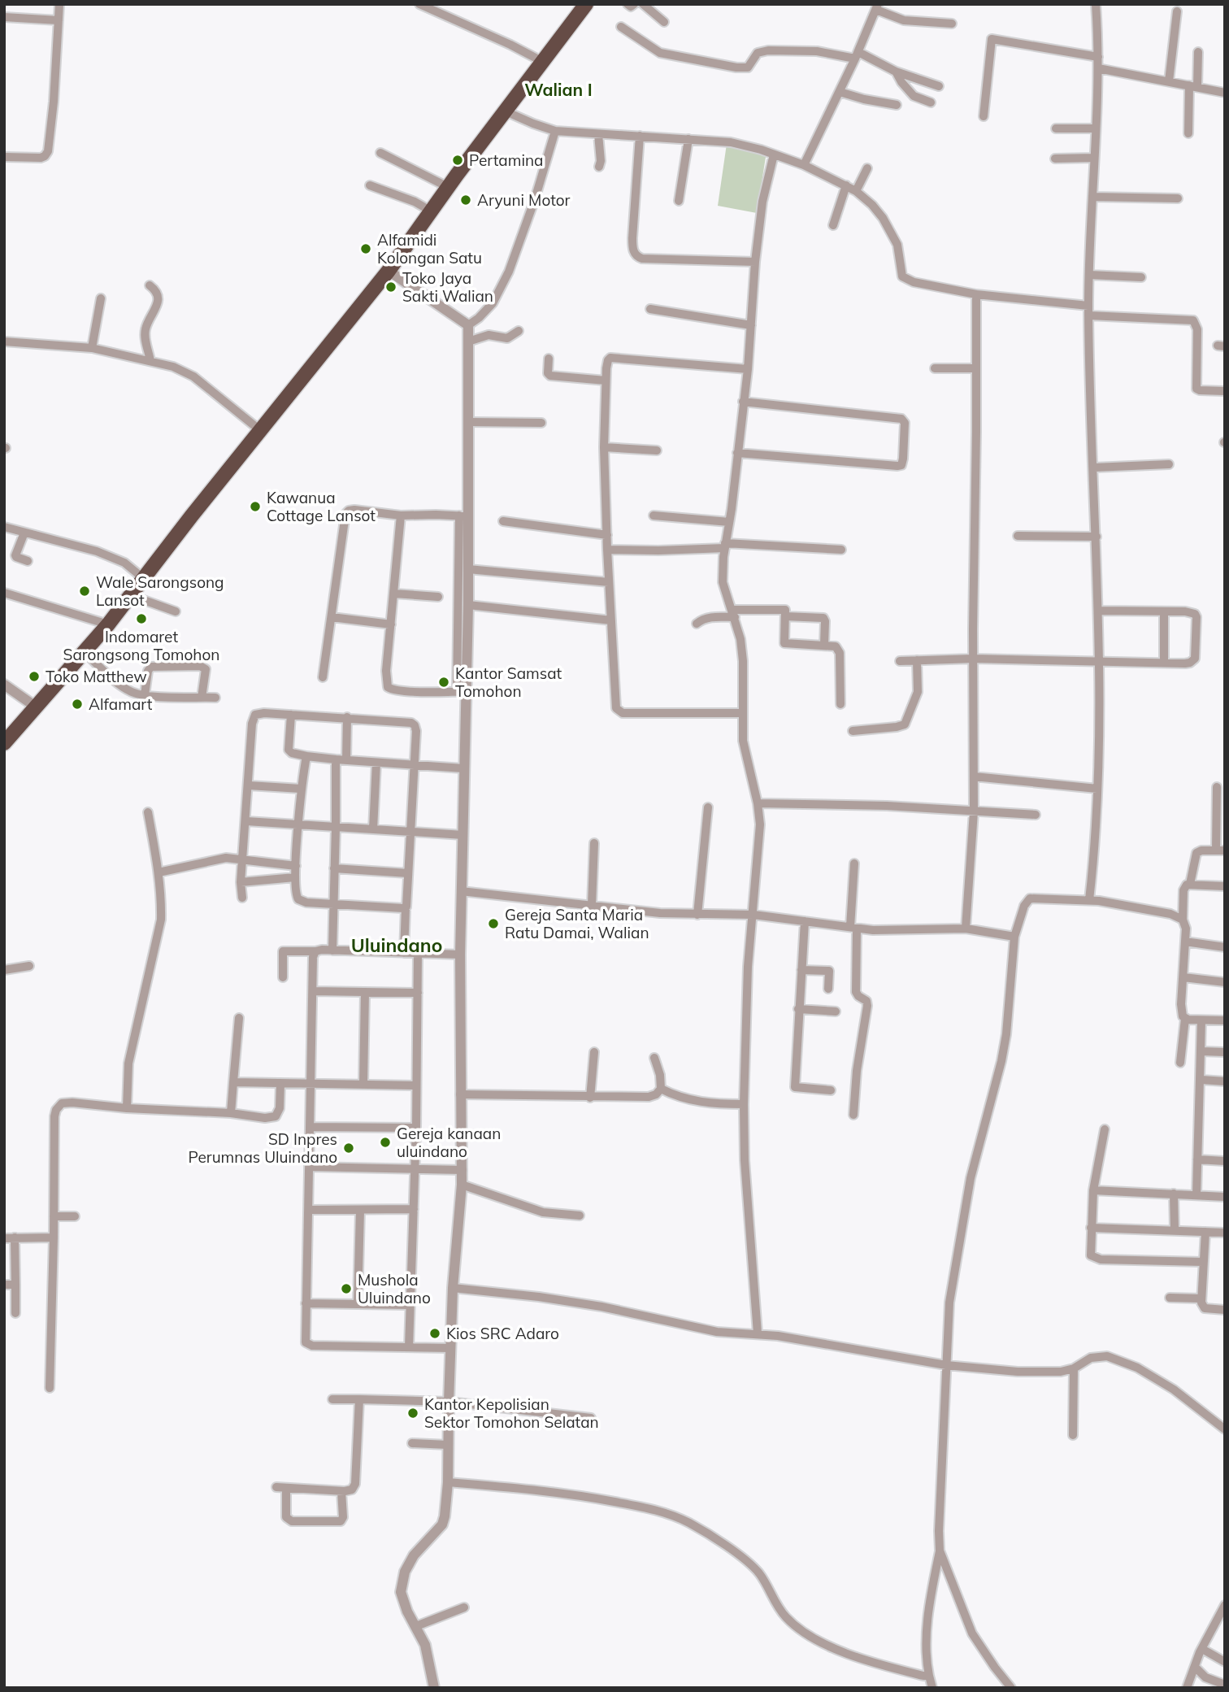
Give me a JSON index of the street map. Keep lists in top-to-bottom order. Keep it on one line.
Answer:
{"districts":["Walian I","Uluindano"],"places":["Pertamina","Aryuni Motor","Alfamidi Kolongan Satu","Toko Jaya Sakti Walian","Kawanua Cottage Lansot","Wale Sarongsong Lansot","Indomaret Sarongsong Tomohon","Toko Matthew","Kantor Samsat Tomohon","Alfamart","Gereja Santa Maria Ratu Damai, Walian","Gereja kanaan uluindano","SD Inpres Perumnas Uluindano","Mushola Uluindano","Kios SRC Adaro","Kantor Kepolisian Sektor Tomohon Selatan"]}
